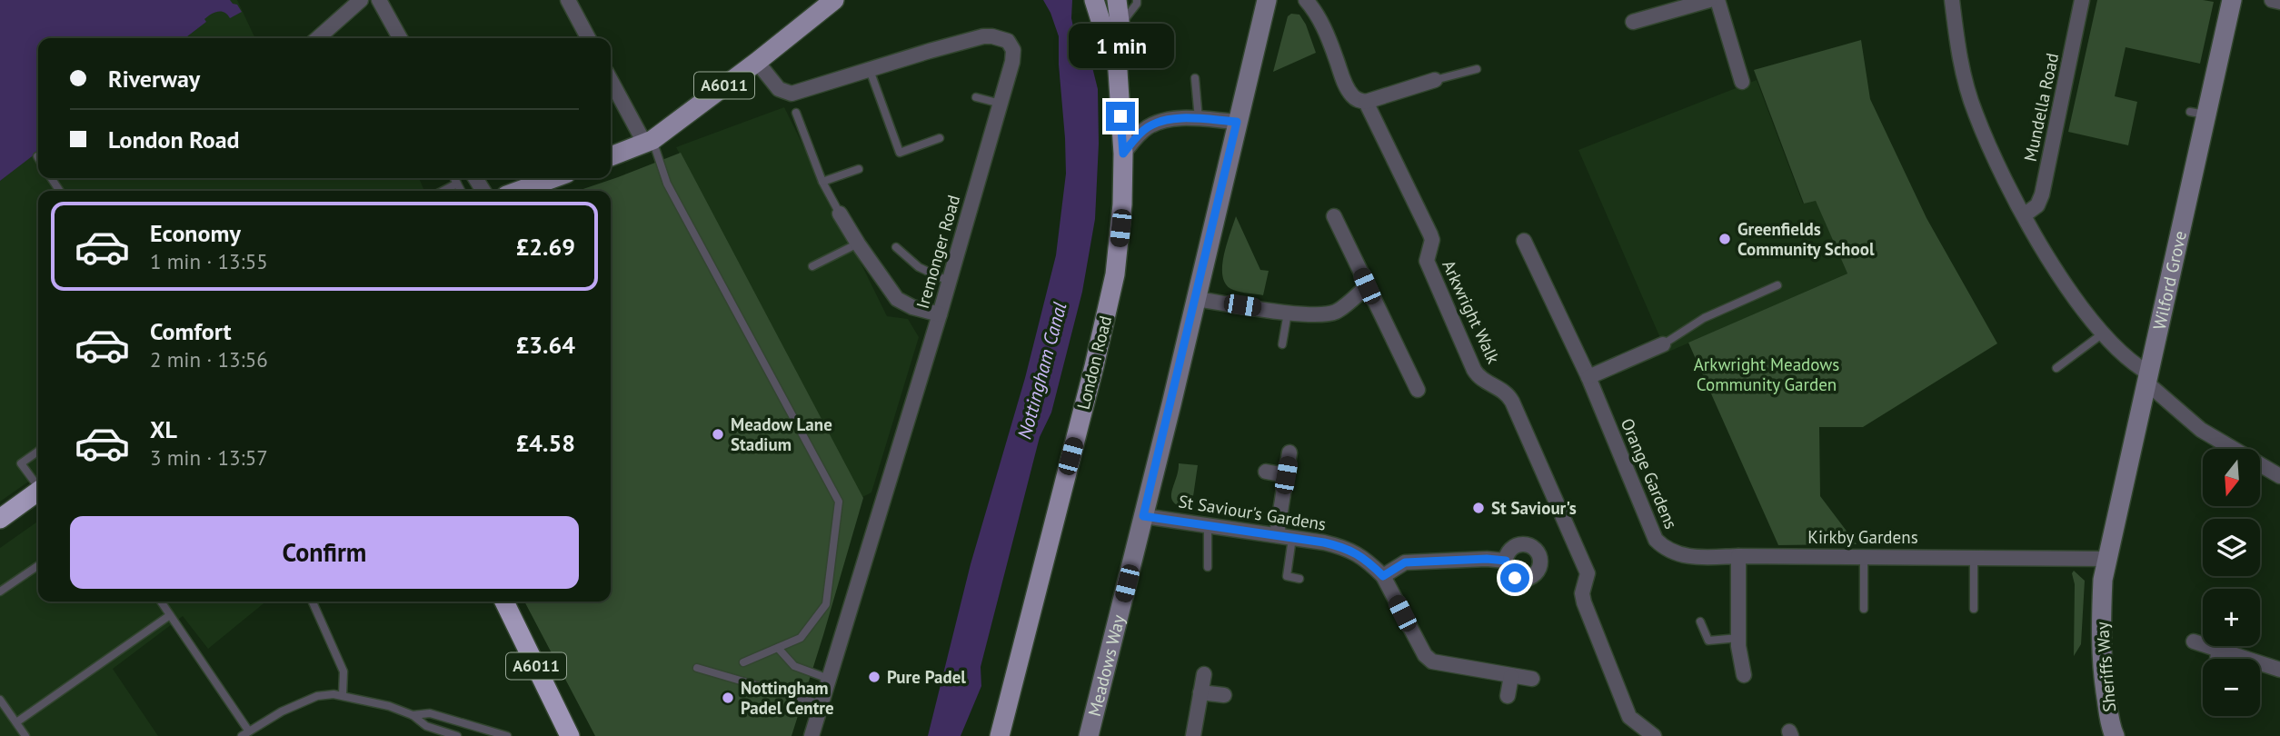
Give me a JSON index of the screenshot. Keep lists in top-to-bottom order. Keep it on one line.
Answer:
{"streets":{"highway":["A6011"],"main road":["London Road"],"street":["Mundella Road","Iremonger Road","Wilford Grove","Arkwright Walk","Orange Gardens","St Saviour's Gardens","Kirkby Gardens","Meadows Way","Sheriffs Way"]},"crossings":[["A6011","Iremonger Road"],["Wilford Grove","Kirkby Gardens"],["Wilford Grove","Sheriffs Way"],["Orange Gardens","Kirkby Gardens"],["St Saviour's Gardens","Meadows Way"],["Kirkby Gardens","Sheriffs Way"]],"water":["Nottingham Canal"],"parks":["Arkwright Meadows Community Garden"],"places":["Greenfields Community School","Meadow Lane Stadium","St Saviour's","Pure Padel","Nottingham Padel Centre"],"north":"bottom","page":{"bubble":"1 min","banner":["Riverway","London Road"],"list":[{"name":"Economy","note":"1 min · 13:55","value":"£2.69"},{"name":"Comfort","note":"2 min · 13:56","value":"£3.64"},{"name":"XL","note":"3 min · 13:57","value":"£4.58"}],"map_buttons":["+","−"],"buttons":"Confirm"}}
